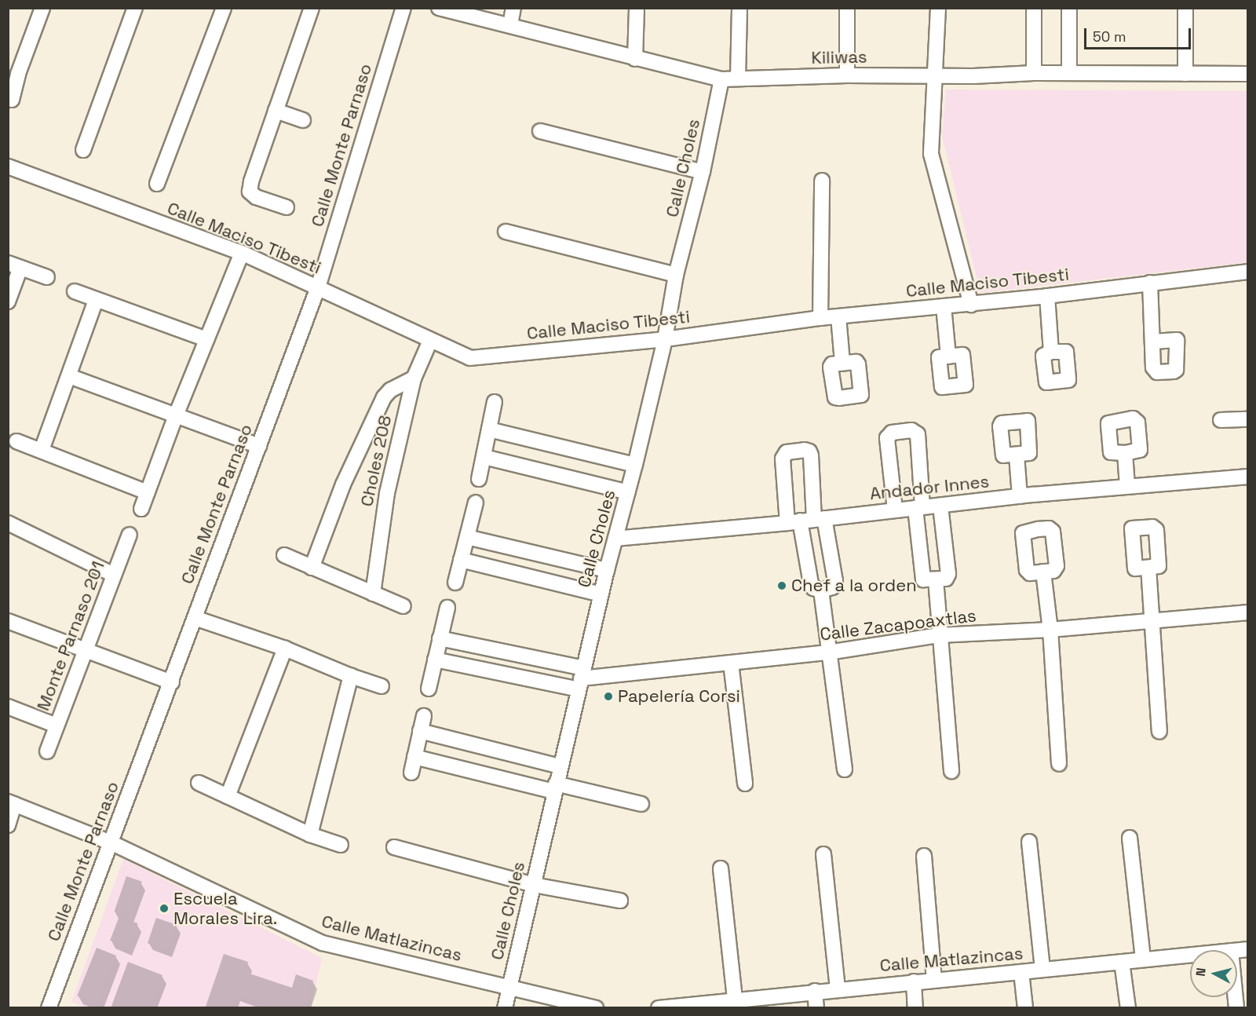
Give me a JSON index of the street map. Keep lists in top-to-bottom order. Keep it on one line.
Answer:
{"streets":{"street":["Kiliwas","Calle Monte Parnaso","Calle Choles","Calle Maciso Tibesti","Choles 208","Andador Innes","Calle Zacapoaxtlas","Monte Parnaso 201","Calle Matlazincas"]},"crossings":[["Kiliwas","Calle Choles"],["Calle Monte Parnaso","Calle Maciso Tibesti"],["Calle Monte Parnaso","Calle Matlazincas"],["Calle Choles","Calle Maciso Tibesti"],["Calle Choles","Andador Innes"],["Calle Choles","Calle Zacapoaxtlas"],["Calle Choles","Calle Matlazincas"],["Calle Maciso Tibesti","Choles 208"]],"places":["Chef a la orden","Papelería Corsi","Escuela Morales Lira."],"scale_bar":"50 m","north":"left"}
